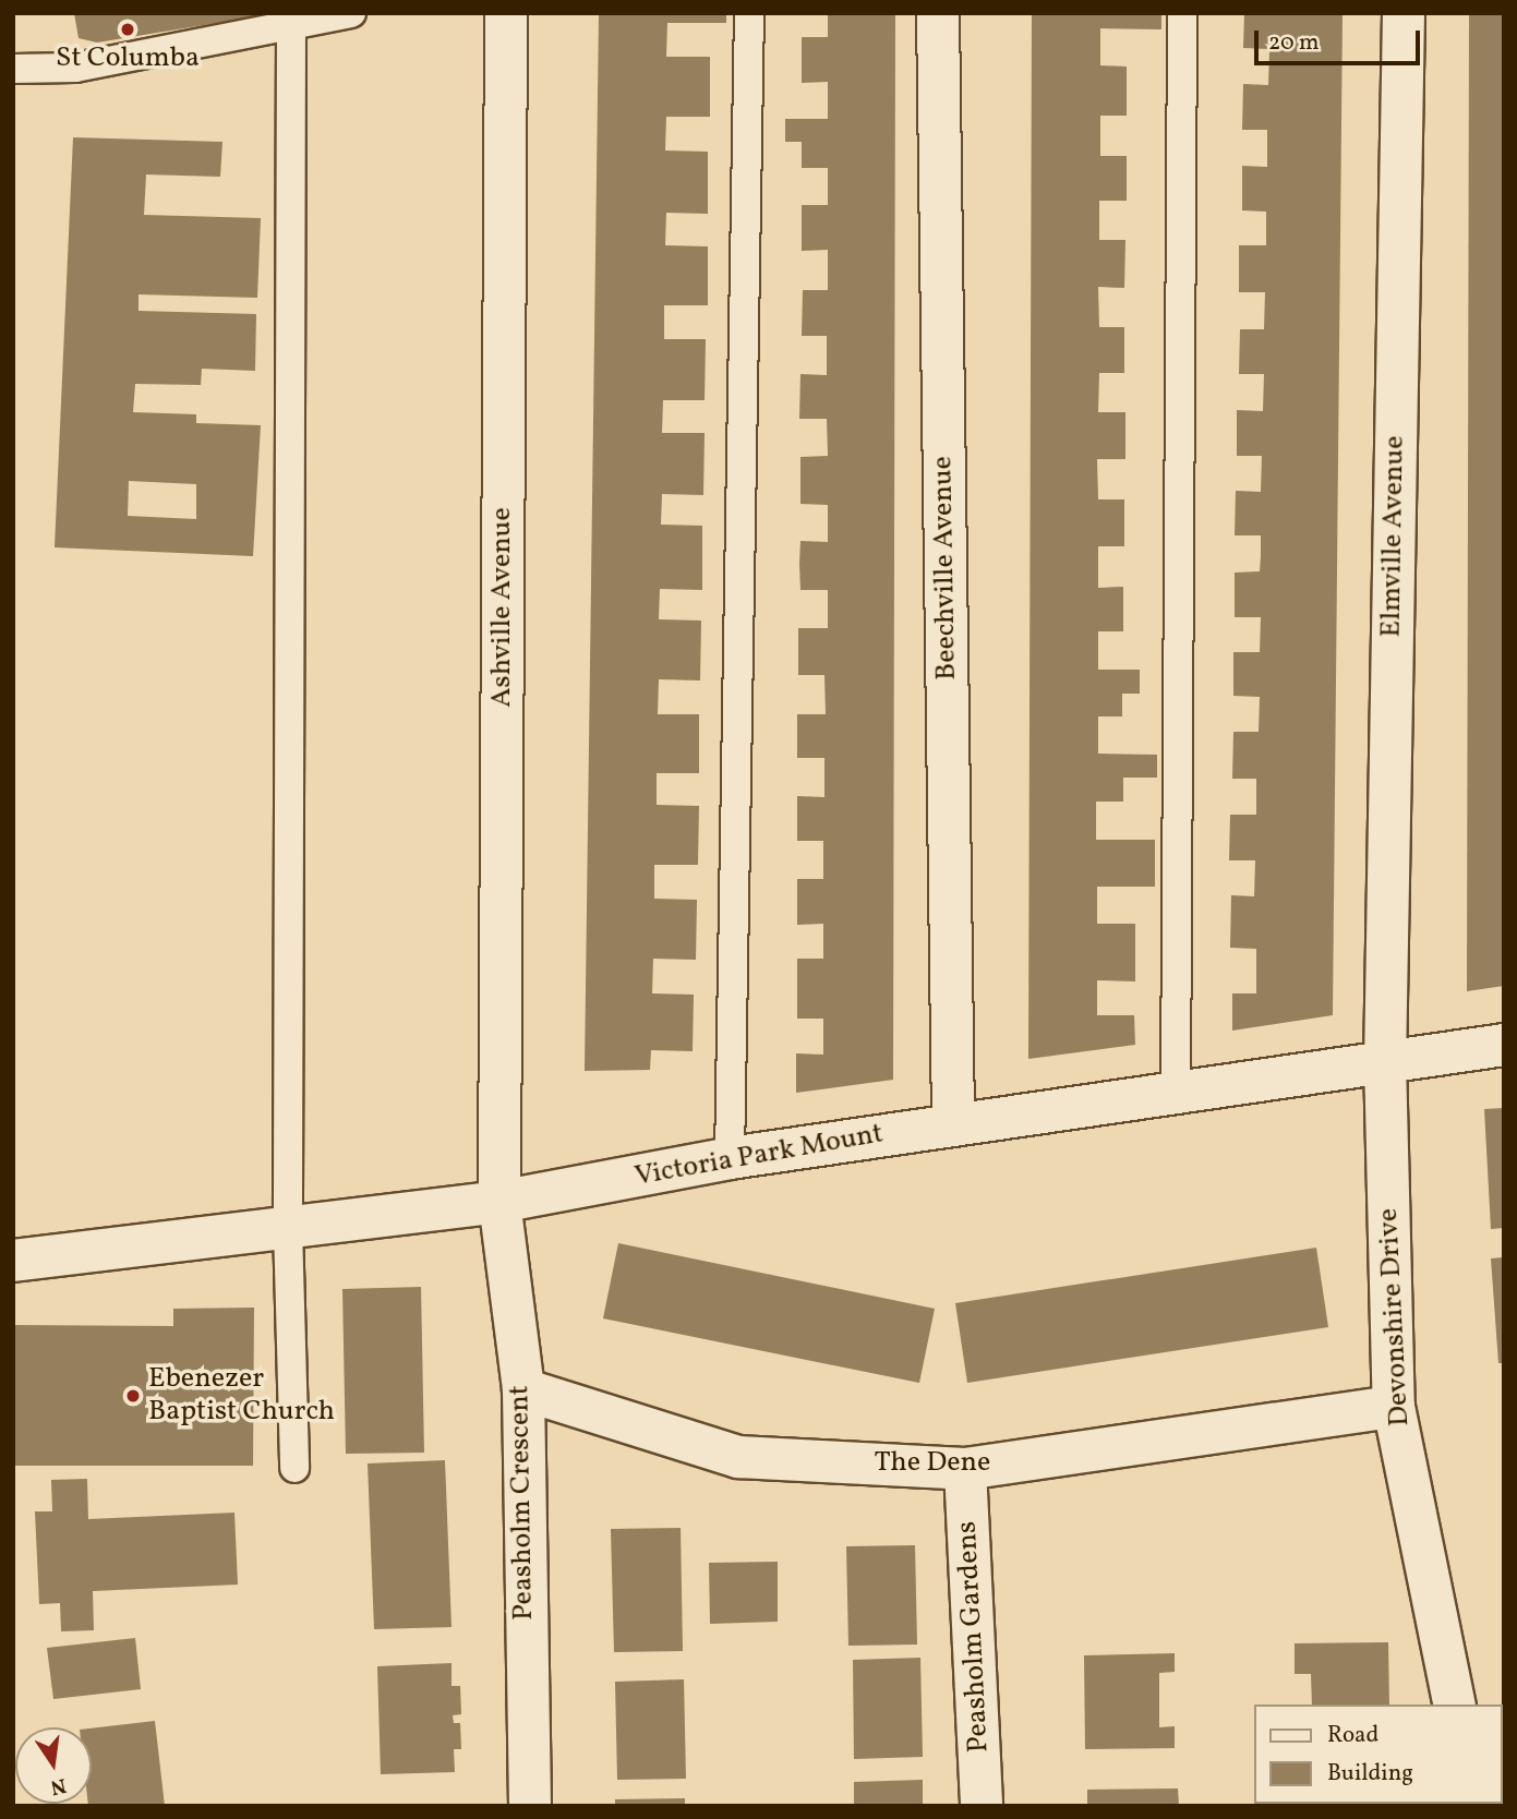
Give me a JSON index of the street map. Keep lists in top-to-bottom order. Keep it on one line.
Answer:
{"streets":{"street":["Elmville Avenue","Beechville Avenue","Ashville Avenue","Victoria Park Mount","Devonshire Drive","The Dene","Peasholm Crescent","Peasholm Gardens"]},"crossings":[["Elmville Avenue","Victoria Park Mount"],["Elmville Avenue","Devonshire Drive"],["Beechville Avenue","Victoria Park Mount"],["Ashville Avenue","Victoria Park Mount"],["Ashville Avenue","Peasholm Crescent"],["Victoria Park Mount","Devonshire Drive"],["Victoria Park Mount","Peasholm Crescent"],["Devonshire Drive","The Dene"],["The Dene","Peasholm Crescent"],["The Dene","Peasholm Gardens"]],"places":["St Columba","Ebenezer Baptist Church"],"legend":["Road","Building"],"scale_bar":"20 m","north":"bottom"}
